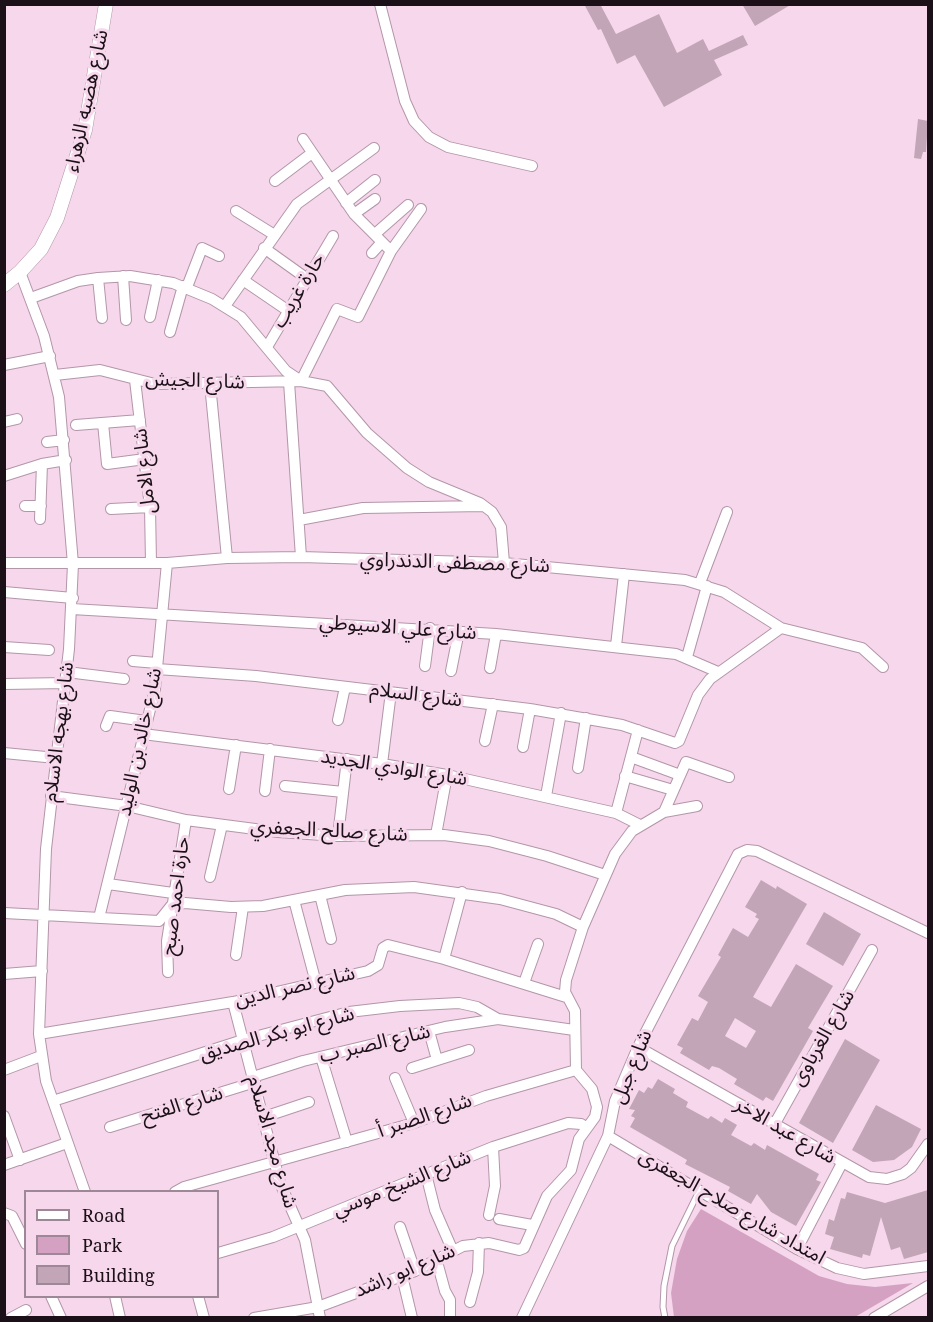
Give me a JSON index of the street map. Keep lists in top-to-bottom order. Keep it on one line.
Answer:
{"streets":{"street":["شارع هضبه الزهراء","حارة غريب","شارع الجيش","شارع الامل","شارع مصطفى الدندراوي","شارع علي الاسيوطي","شارع السلام","شارع بهجه الاسلام","شارع خالد بن الوليد","شارع الوادي الجديد","شارع صالح الجعفري","حارة احمد صبح","شارع نصر الدين","شارع ابو بكر الصديق","شارع الغرباوى","شارع الصبر ب","شارع جبل","شارع الفتح","شارع الصبر أ","شارع عبد الاخر","شارع مجد الاسلام","شارع الشيخ موسي","امتداد شارع صلاح الجعفرى","شارع ابو راشد"]},"crossings":[["شارع هضبه الزهراء","شارع بهجه الاسلام"],["شارع الجيش","شارع الامل"],["شارع الجيش","شارع بهجه الاسلام"],["شارع الامل","شارع مصطفى الدندراوي"],["شارع مصطفى الدندراوي","شارع بهجه الاسلام"],["شارع مصطفى الدندراوي","شارع خالد بن الوليد"],["شارع علي الاسيوطي","شارع السلام"],["شارع علي الاسيوطي","شارع بهجه الاسلام"],["شارع علي الاسيوطي","شارع خالد بن الوليد"],["شارع السلام","شارع خالد بن الوليد"],["شارع بهجه الاسلام","شارع صالح الجعفري"],["شارع بهجه الاسلام","شارع نصر الدين"],["شارع بهجه الاسلام","شارع ابو بكر الصديق"],["شارع خالد بن الوليد","شارع الوادي الجديد"],["شارع خالد بن الوليد","شارع صالح الجعفري"],["شارع صالح الجعفري","حارة احمد صبح"],["شارع نصر الدين","شارع مجد الاسلام"],["شارع ابو بكر الصديق","شارع الصبر ب"],["شارع ابو بكر الصديق","شارع مجد الاسلام"],["شارع الغرباوى","شارع عبد الاخر"],["شارع الصبر ب","شارع الفتح"],["شارع الصبر ب","شارع مجد الاسلام"],["شارع جبل","شارع عبد الاخر"],["شارع جبل","امتداد شارع صلاح الجعفرى"],["شارع الفتح","شارع مجد الاسلام"],["شارع الصبر أ","شارع مجد الاسلام"],["شارع مجد الاسلام","شارع الشيخ موسي"],["شارع مجد الاسلام","شارع ابو راشد"]],"legend":["Road","Park","Building"]}
